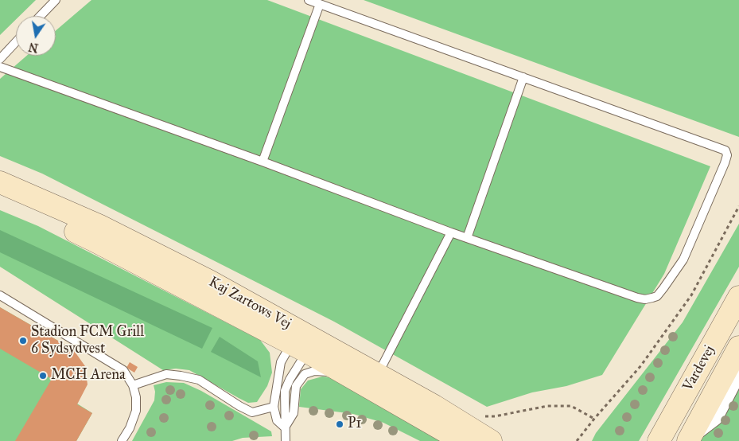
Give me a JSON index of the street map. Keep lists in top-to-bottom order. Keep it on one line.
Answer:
{"streets":{"street":["Kaj Zartows Vej","Vardevej"]},"places":["Stadion FCM Grill 6 Sydsydvest","MCH Arena","P1"],"north":"bottom"}
